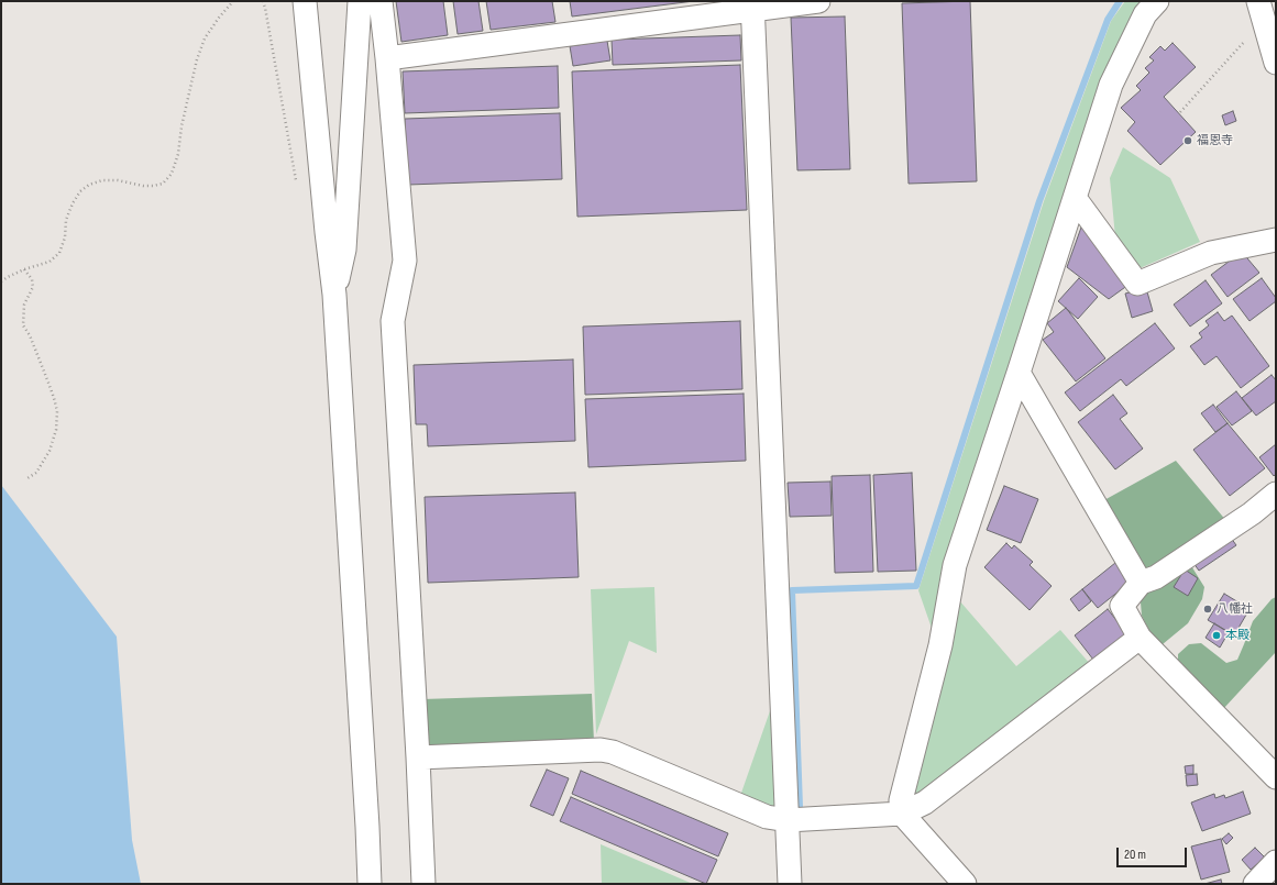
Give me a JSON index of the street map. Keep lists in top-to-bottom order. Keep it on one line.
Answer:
{"places":["福恩寺","八幡社","本殿"],"scale_bar":"20 m"}
